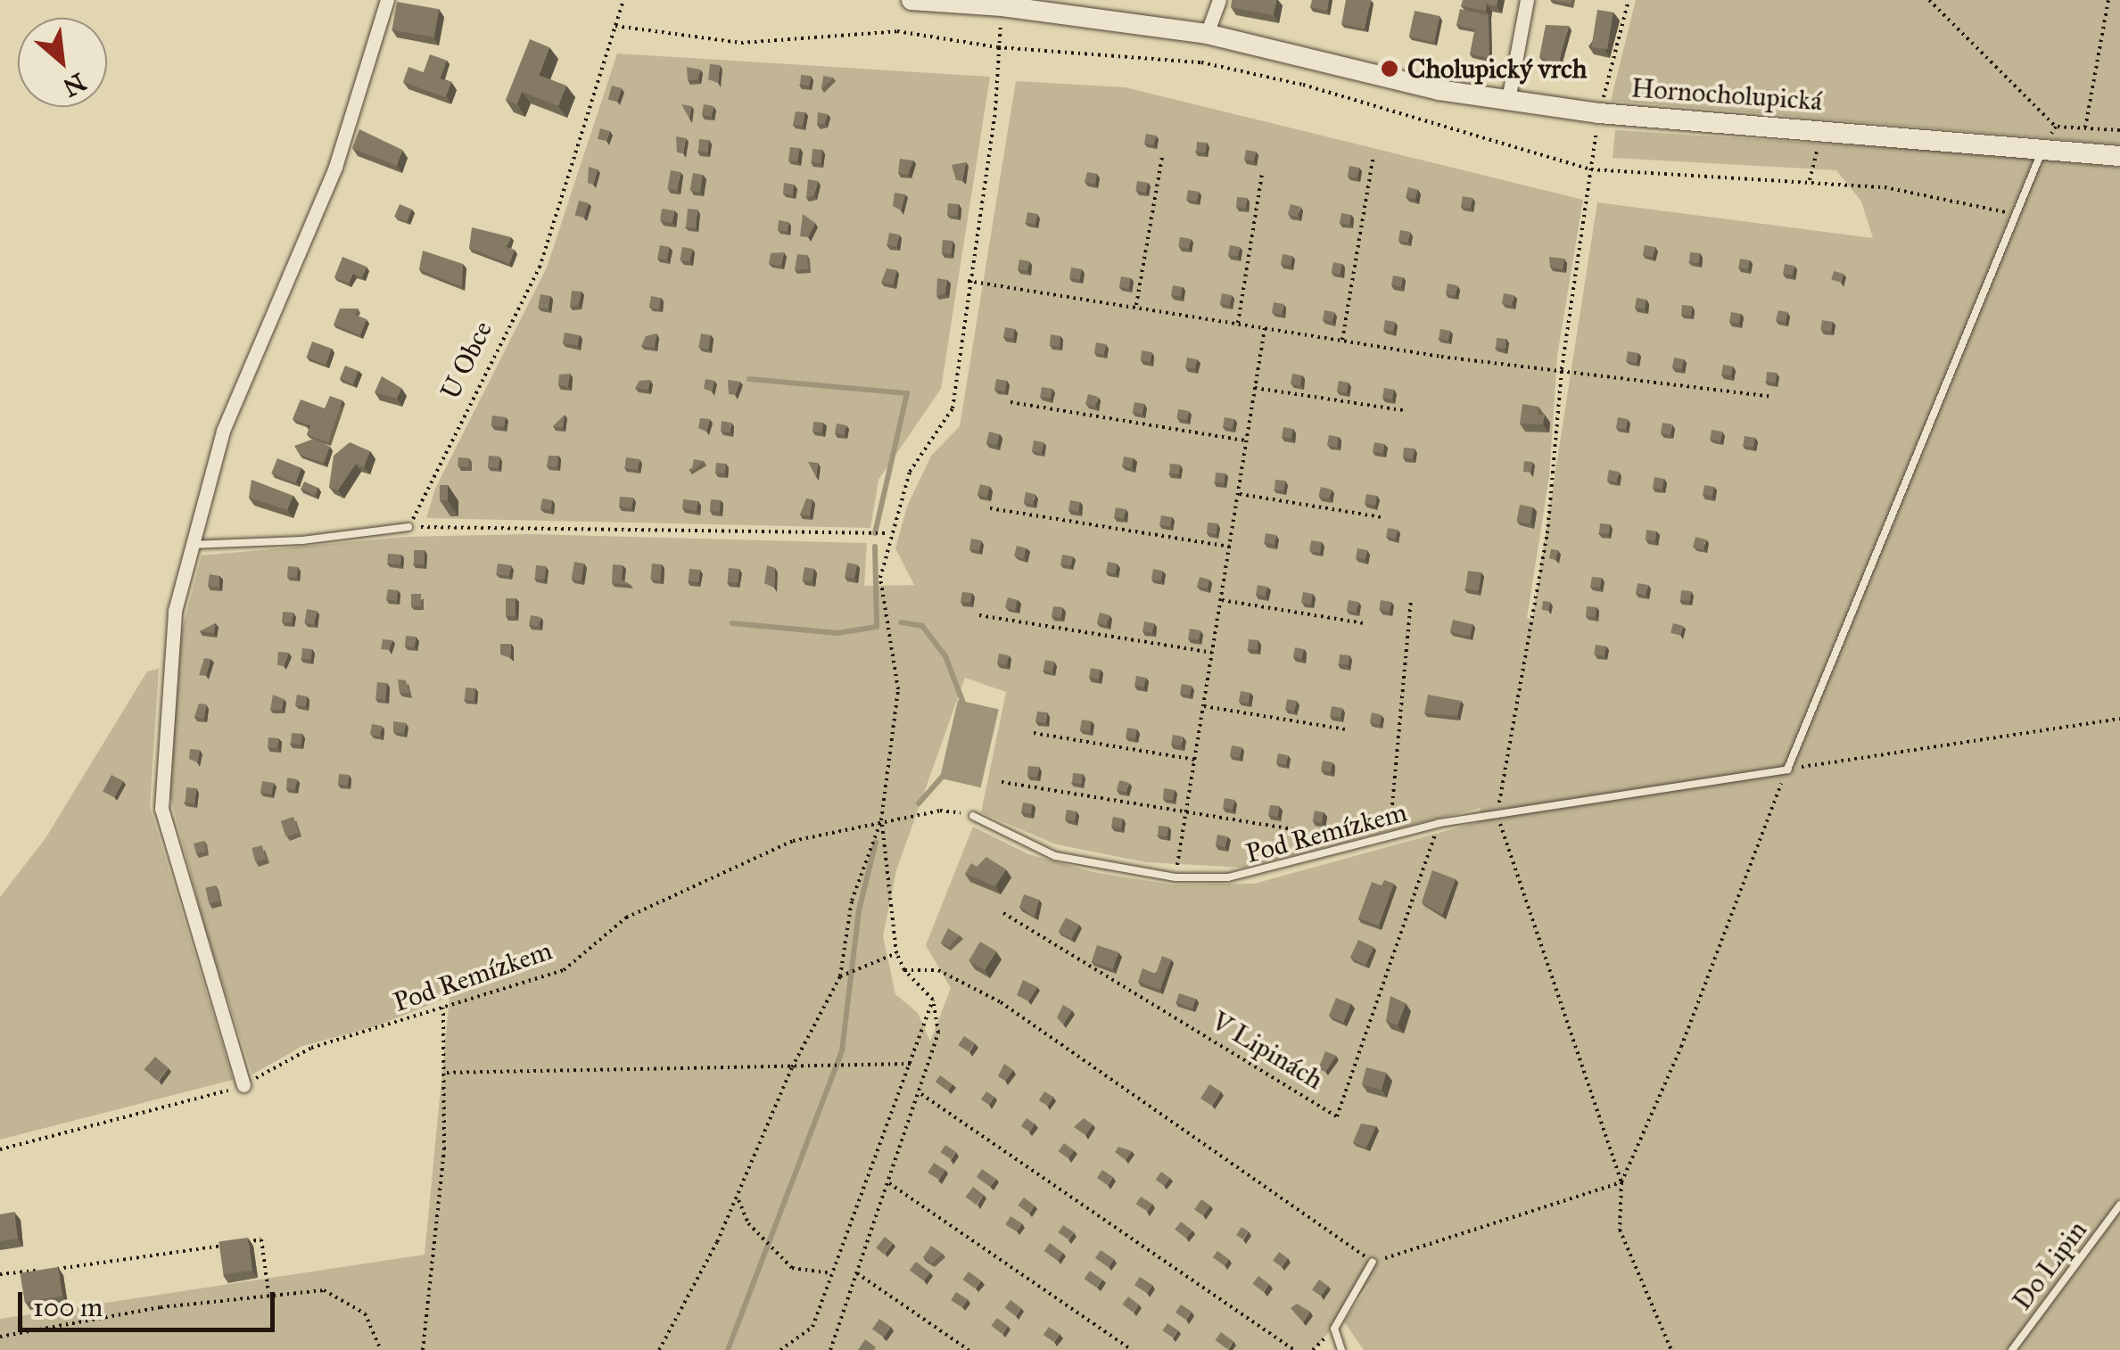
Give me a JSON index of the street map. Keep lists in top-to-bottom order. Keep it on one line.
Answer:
{"streets":{"street":["Hornocholupická"],"lane":["Pod Remízkem","Do Lipin"],"path":["U Obce","V Lipinách"]},"crossings":[["Pod Remízkem","V Lipinách"]],"places":["Cholupický vrch"],"scale_bar":"100 m","north":"bottom right"}
